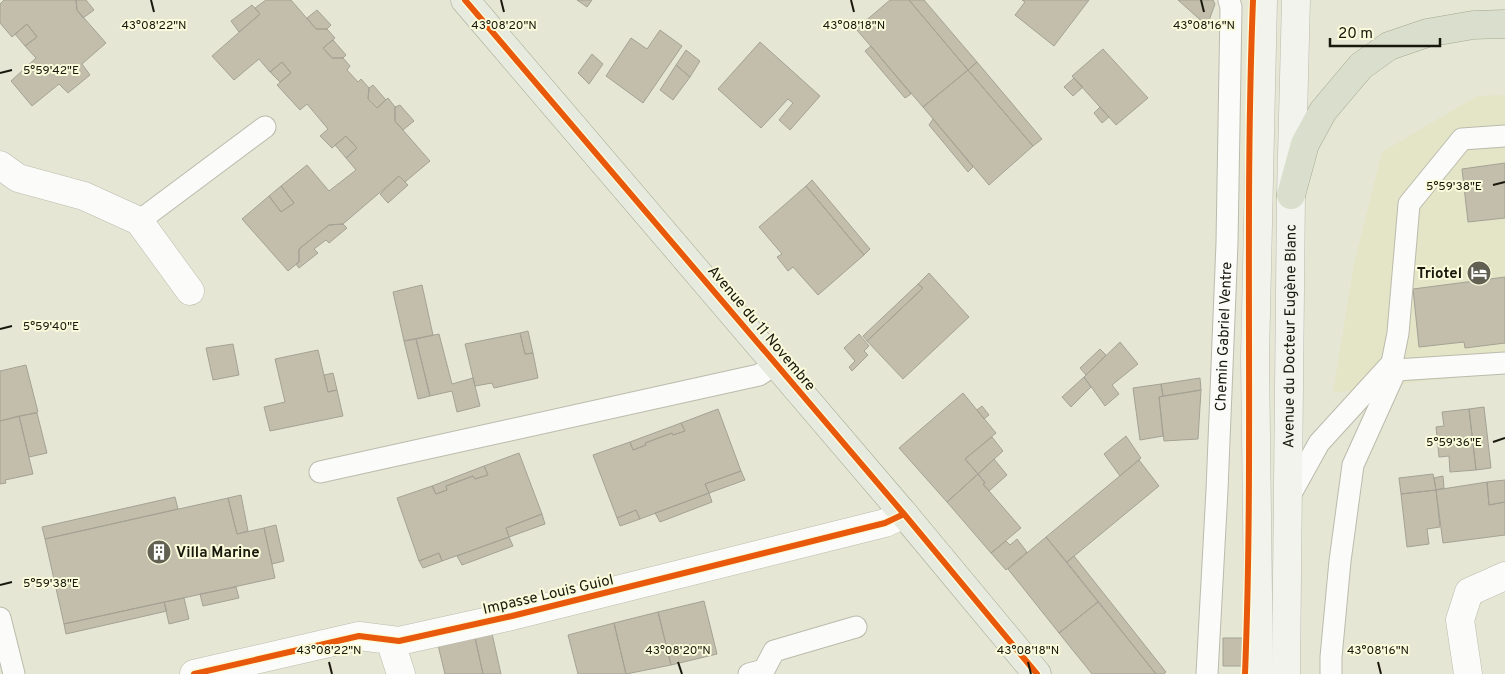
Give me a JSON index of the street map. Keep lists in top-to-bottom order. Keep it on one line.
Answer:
{"streets":{"main road":["Avenue du 11 Novembre","Avenue du Docteur Eugène Blanc"],"street":["Impasse Louis Guiol"],"lane":["Chemin Gabriel Ventre"]},"crossings":[["Avenue du 11 Novembre","Impasse Louis Guiol"]],"places":{"hotel":["Triotel"],"building":["Villa Marine"]},"scale_bar":"20 m","coordinates":["43°08'22\"N","43°08'20\"N","43°08'18\"N","43°08'16\"N","5°59'42\"E","5°59'38\"E","5°59'40\"E","5°59'36\"E"]}
